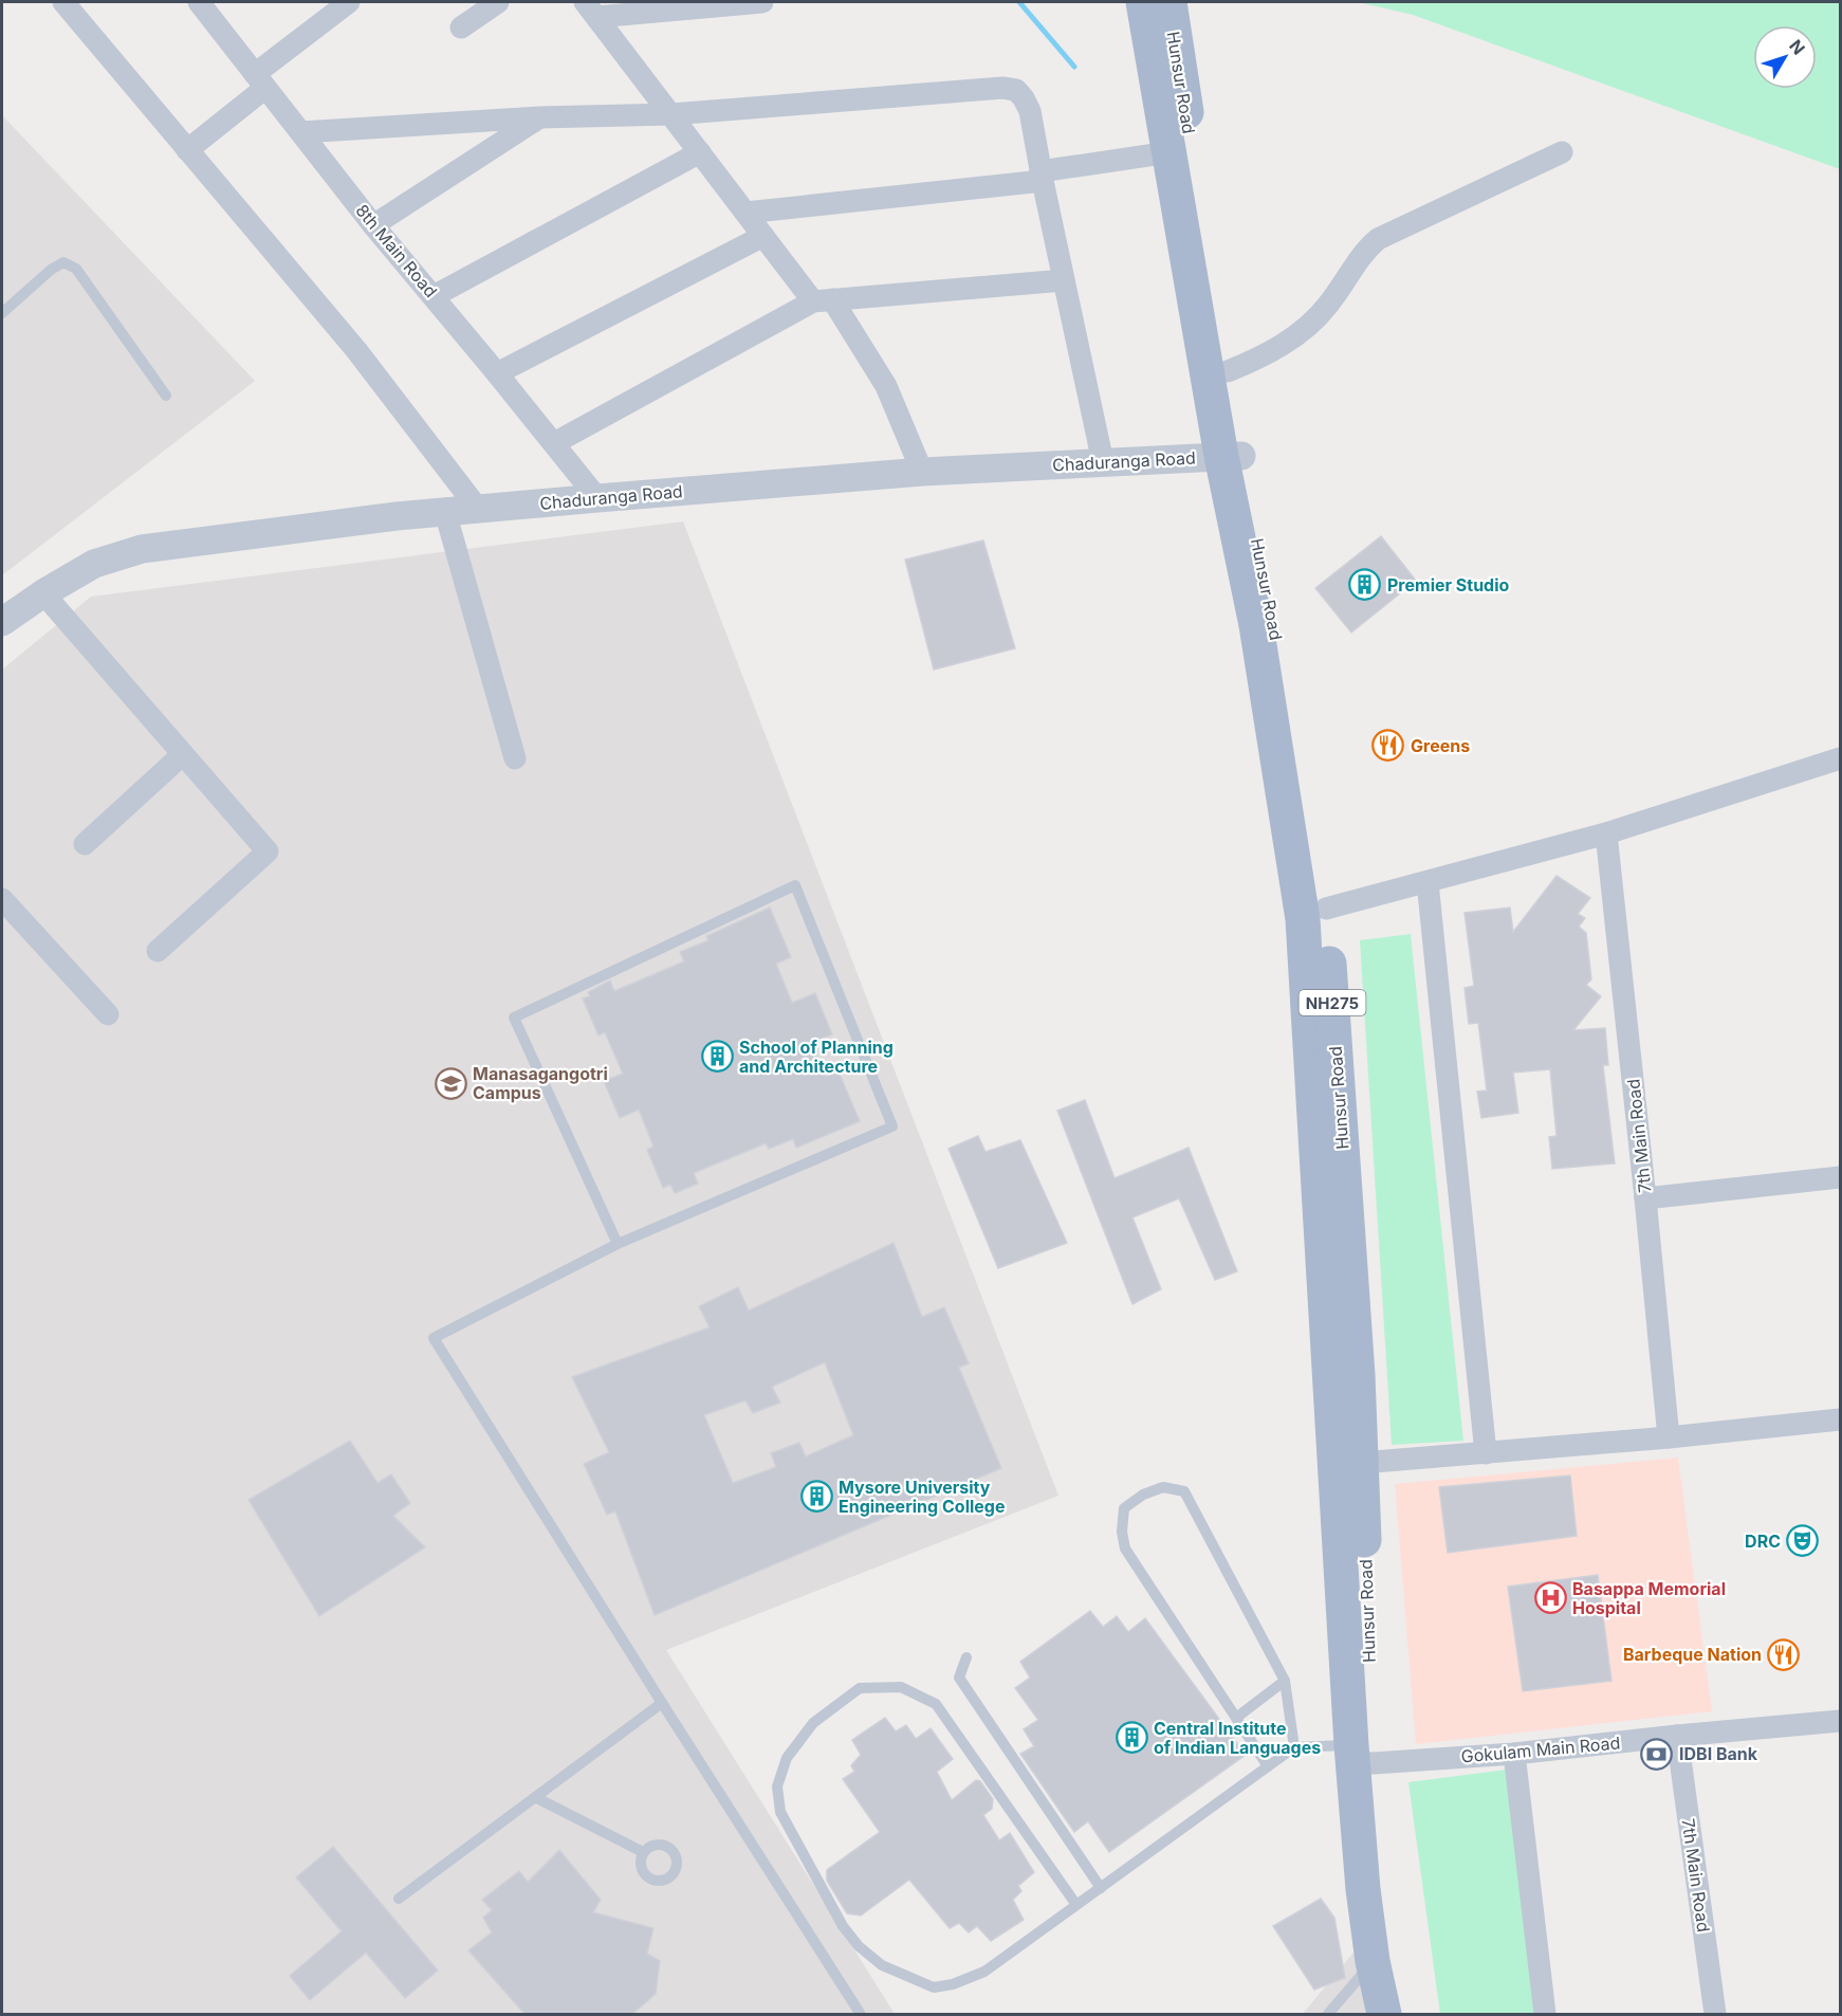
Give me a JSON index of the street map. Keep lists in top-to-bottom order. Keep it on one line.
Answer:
{"streets":{"main road":["Hunsur Road","NH275"],"street":["8th Main Road","Chaduranga Road","7th Main Road","Gokulam Main Road"]},"crossings":[["Hunsur Road","Chaduranga Road"],["Hunsur Road","Gokulam Main Road"],["8th Main Road","Chaduranga Road"],["7th Main Road","Gokulam Main Road"]],"places":{"building":["Premier Studio","School of Planning and Architecture","Mysore University Engineering College","Central Institute of Indian Languages"],"restaurant":["Greens","Barbeque Nation"],"school or university":["Manasagangotri Campus"],"theatre":["DRC"],"hospital":["Basappa Memorial Hospital"],"bank":["IDBI Bank"]},"north":"top right"}
